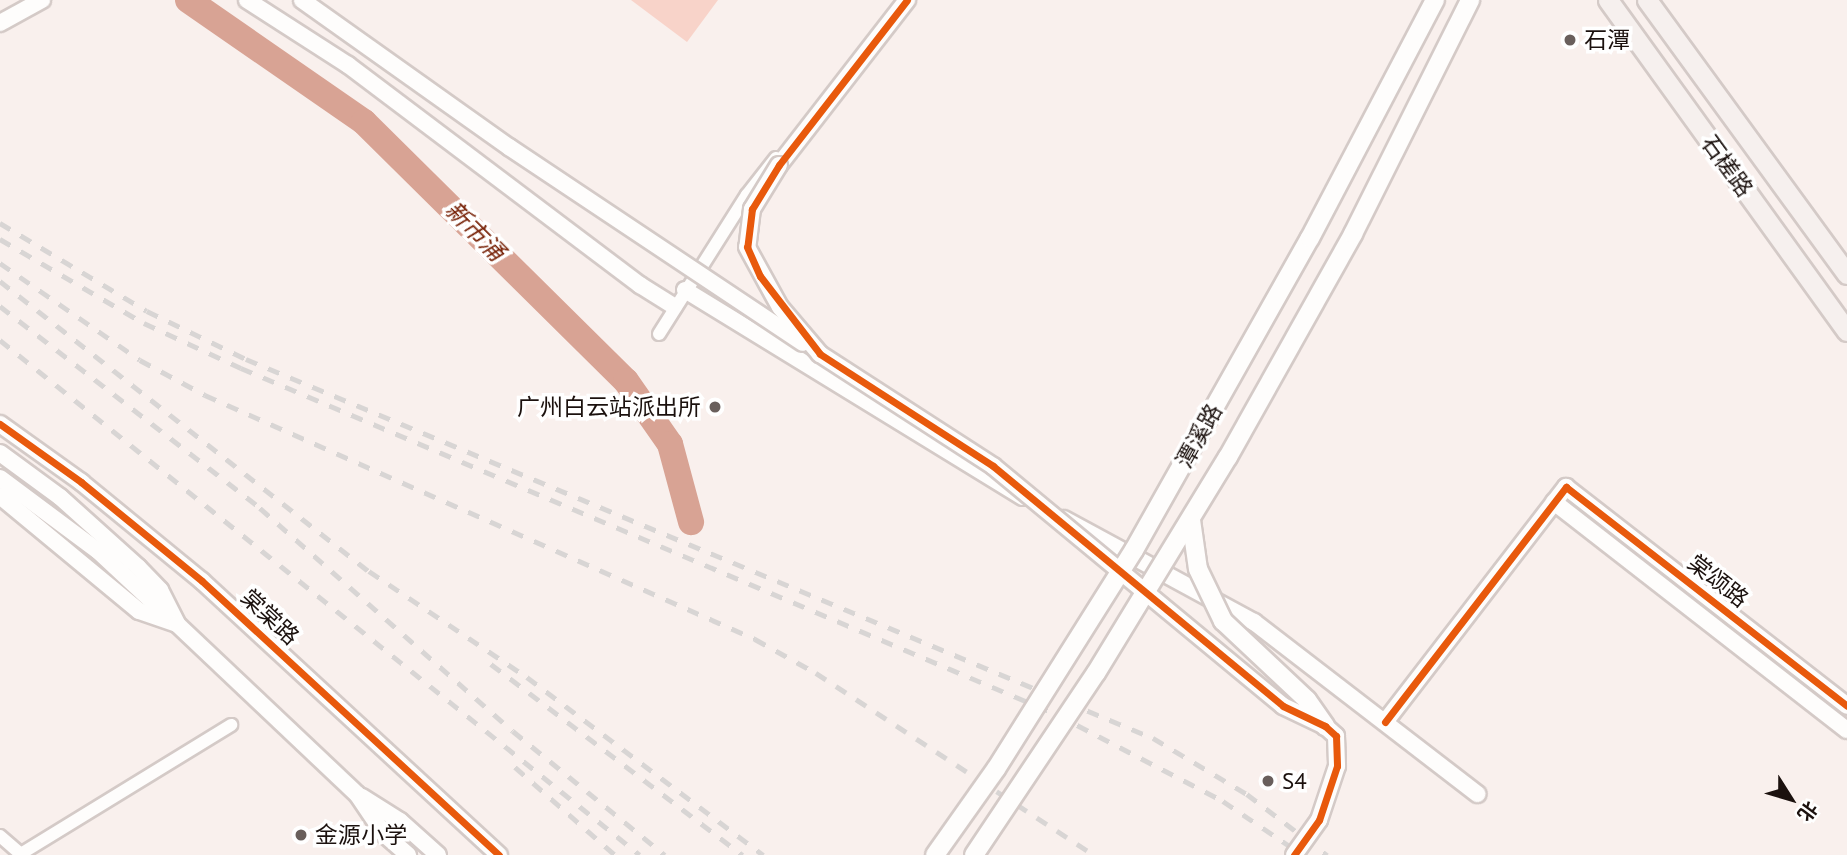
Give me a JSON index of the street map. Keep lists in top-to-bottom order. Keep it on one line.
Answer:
{"streets":{"main road":["石槎路","潭溪路"],"street":["棠颂路","棠棠路"]},"water":["新市涌"],"places":["石潭","广州白云站派出所","S4","金源小学"],"north":"bottom right"}
